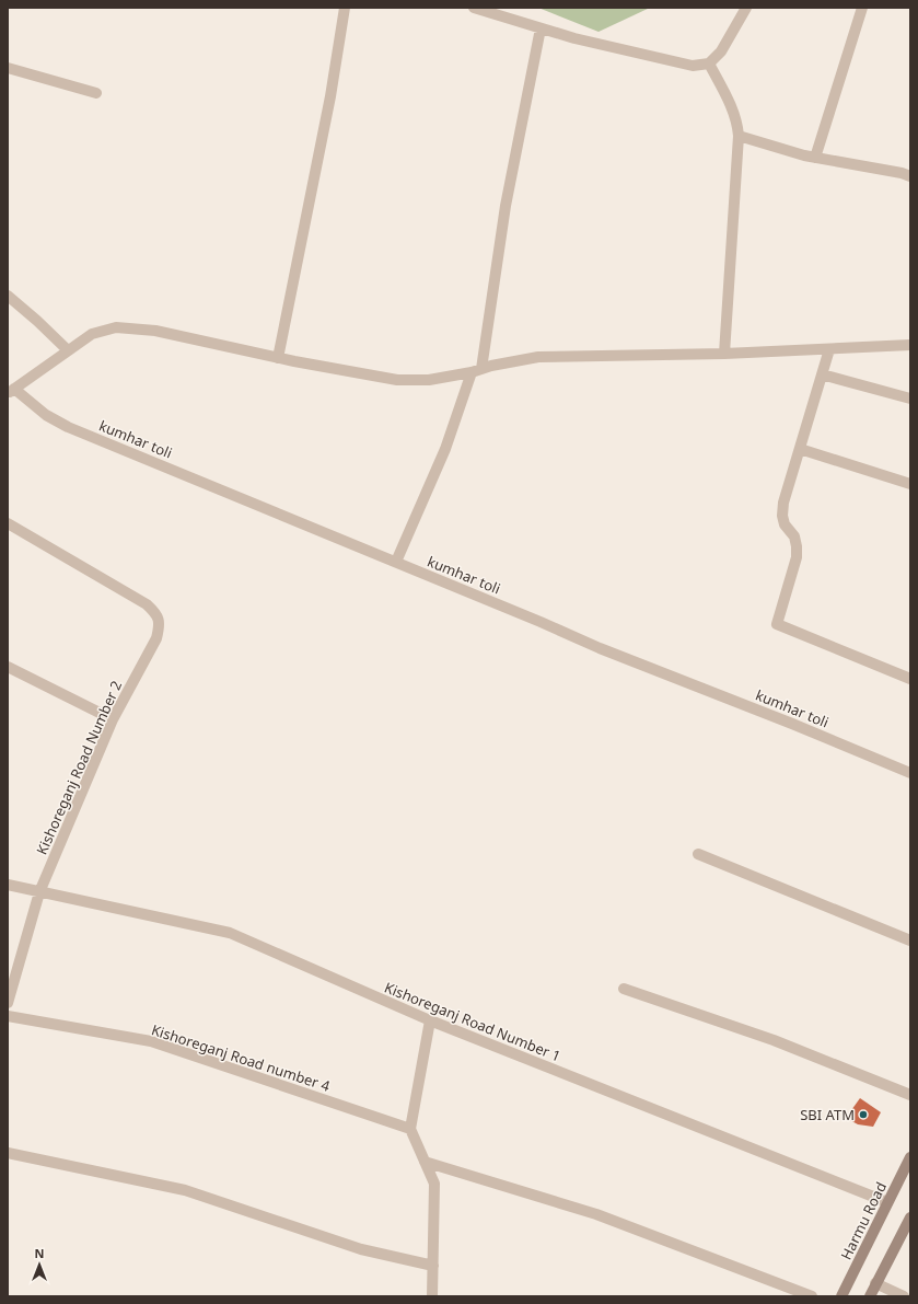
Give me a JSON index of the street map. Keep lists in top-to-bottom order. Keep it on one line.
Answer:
{"streets":{"main road":["Harmu Road"],"street":["kumhar toli","Kishoreganj Road Number 2","Kishoreganj Road Number 1","Kishoreganj Road number 4"]},"crossings":[["Kishoreganj Road Number 2","Kishoreganj Road Number 1"],["Kishoreganj Road Number 1","Harmu Road"]],"places":["SBI ATM"],"north":"top"}
